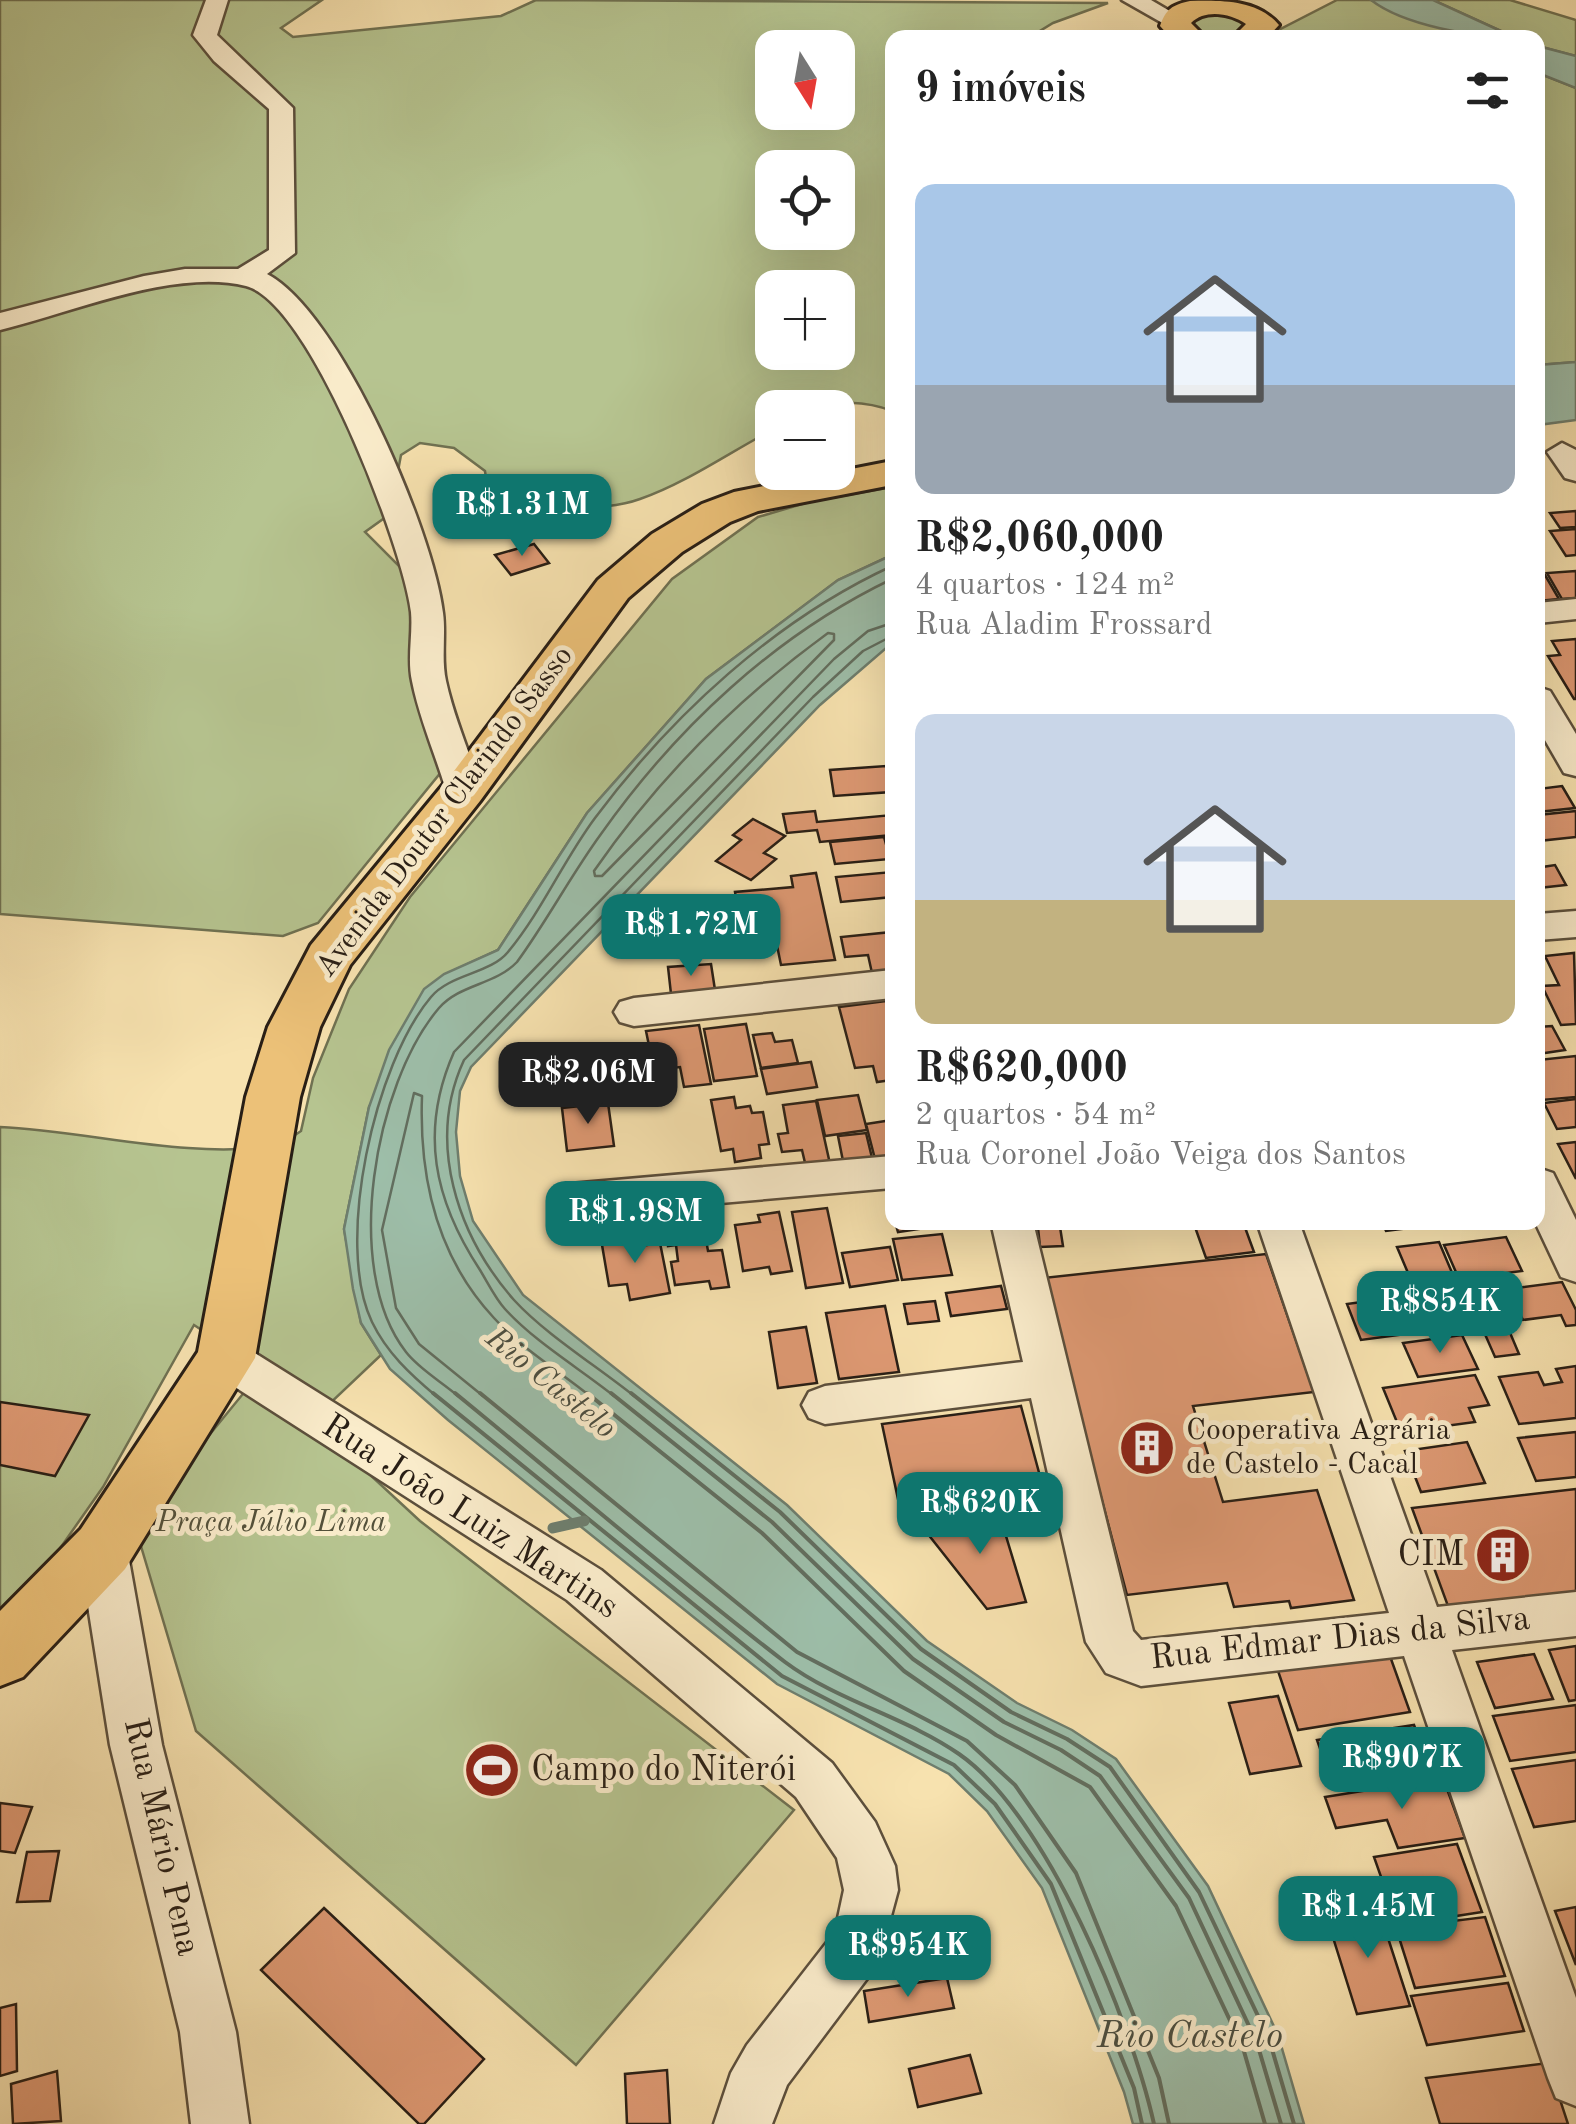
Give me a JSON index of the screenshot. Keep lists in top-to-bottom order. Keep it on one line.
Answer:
{"streets":{"main road":["Avenida Doutor Clarindo Sasso"],"street":["Rua João Luiz Martins","Rua Edmar Dias da Silva","Rua Mário Pena"]},"crossings":[["Avenida Doutor Clarindo Sasso","Rua João Luiz Martins"],["Avenida Doutor Clarindo Sasso","Rua Mário Pena"]],"water":["Rio Castelo"],"parks":["Praça Júlio Lima"],"places":{"building":["Cooperativa Agrária de Castelo - Cacal","CIM"],"sports":["Campo do Niterói"]},"north":"bottom","page":{"map_buttons":["+","−"],"heading":"9 imóveis","list":[{"name":"R$2,060,000","note":"4 quartos · 124 m² · Rua Aladim Frossard"},{"name":"R$620,000","note":"2 quartos · 54 m² · Rua Coronel João Veiga dos Santos"}],"price":["R$1.31M","R$1.72M","R$2.06M","R$1.98M","R$854K","R$620K","R$907K","R$1.45M","R$954K"]}}
